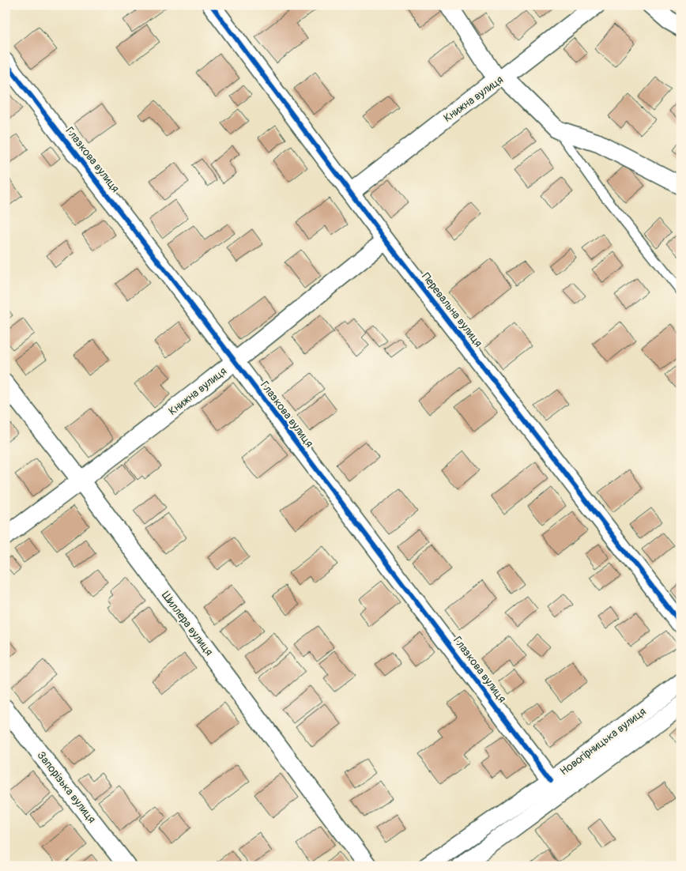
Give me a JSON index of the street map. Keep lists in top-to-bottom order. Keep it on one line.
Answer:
{"streets":{"street":["Книжна вулиця","Глазкова вулиця","Перевальна вулиця","Шиллера вулиця","Новогірницька вулиця","Запорізька вулиця"]},"crossings":[["Книжна вулиця","Глазкова вулиця"],["Книжна вулиця","Перевальна вулиця"],["Книжна вулиця","Шиллера вулиця"],["Глазкова вулиця","Новогірницька вулиця"]]}
